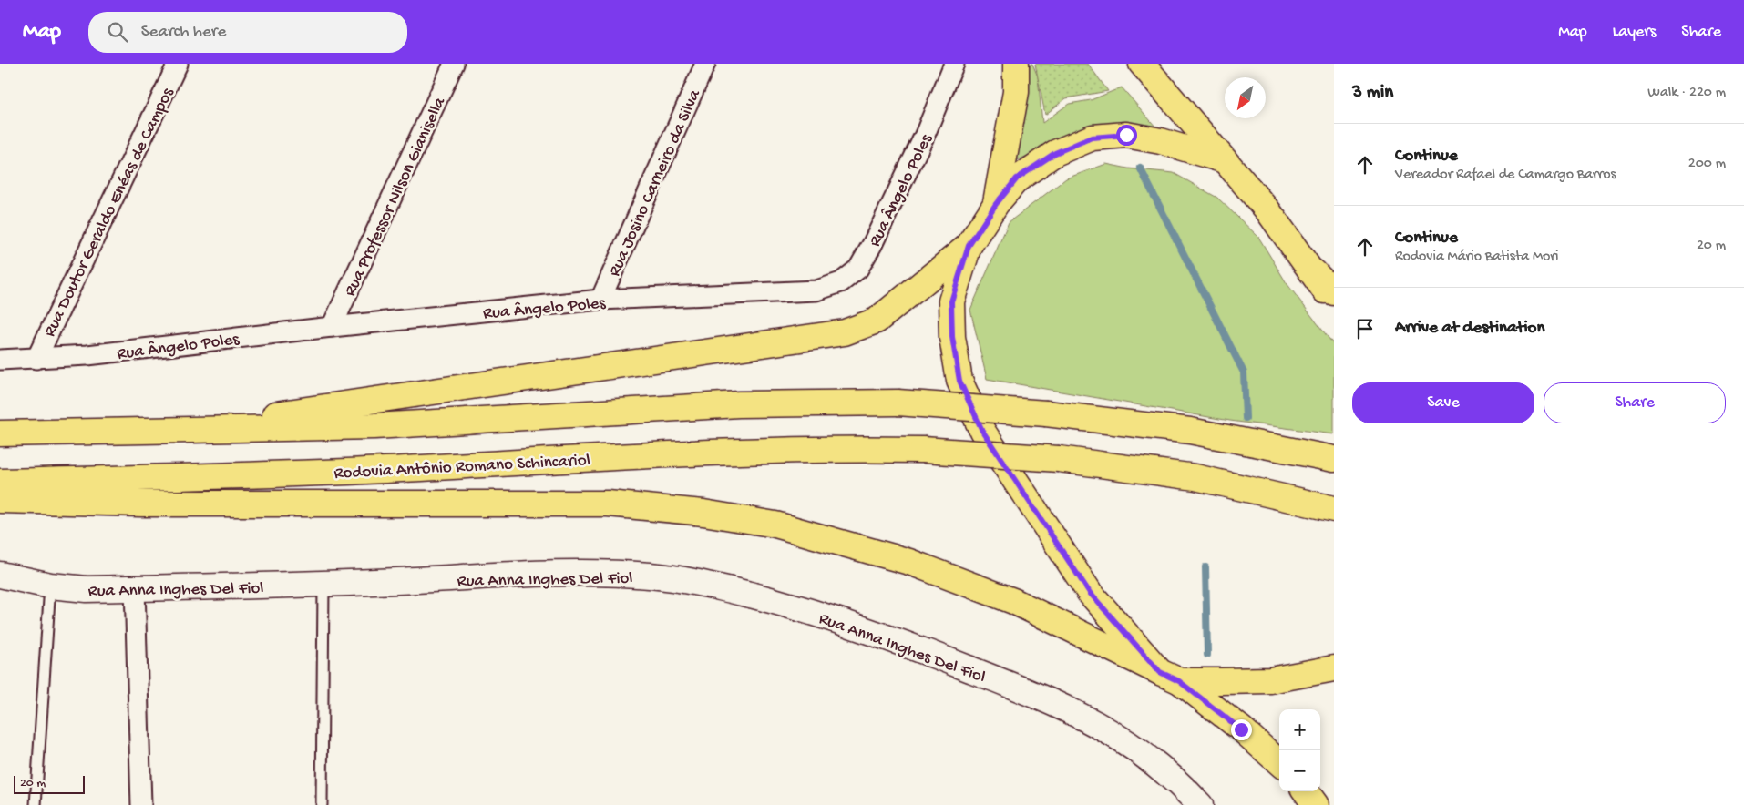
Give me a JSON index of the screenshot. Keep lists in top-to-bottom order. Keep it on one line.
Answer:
{"streets":{"main road":["Rodovia Antônio Romano Schincariol"],"street":["Rua Josino Carneiro da Silva","Rua Ângelo Poles","Rua Professor Nilson Gianisella","Rua Doutor Geraldo Enéas de Campos","Rua Anna Inghes Del Fiol"]},"crossings":[["Rua Josino Carneiro da Silva","Rua Ângelo Poles"],["Rua Ângelo Poles","Rua Professor Nilson Gianisella"],["Rua Ângelo Poles","Rua Doutor Geraldo Enéas de Campos"]],"scale_bar":"20 m","north":"bottom left","page":{"header":"Map","search":"Search here","nav":["Map","Layers","Share"],"heading":["3 min","Walk · 220 m"],"list":[["Continue","Vereador Rafael de Camargo Barros","200 m"],["Continue","Rodovia Mário Batista Mori","20 m"],"Arrive at destination"],"buttons":["Save","Share"],"map_buttons":["+","−"],"scale":"20 m"}}
